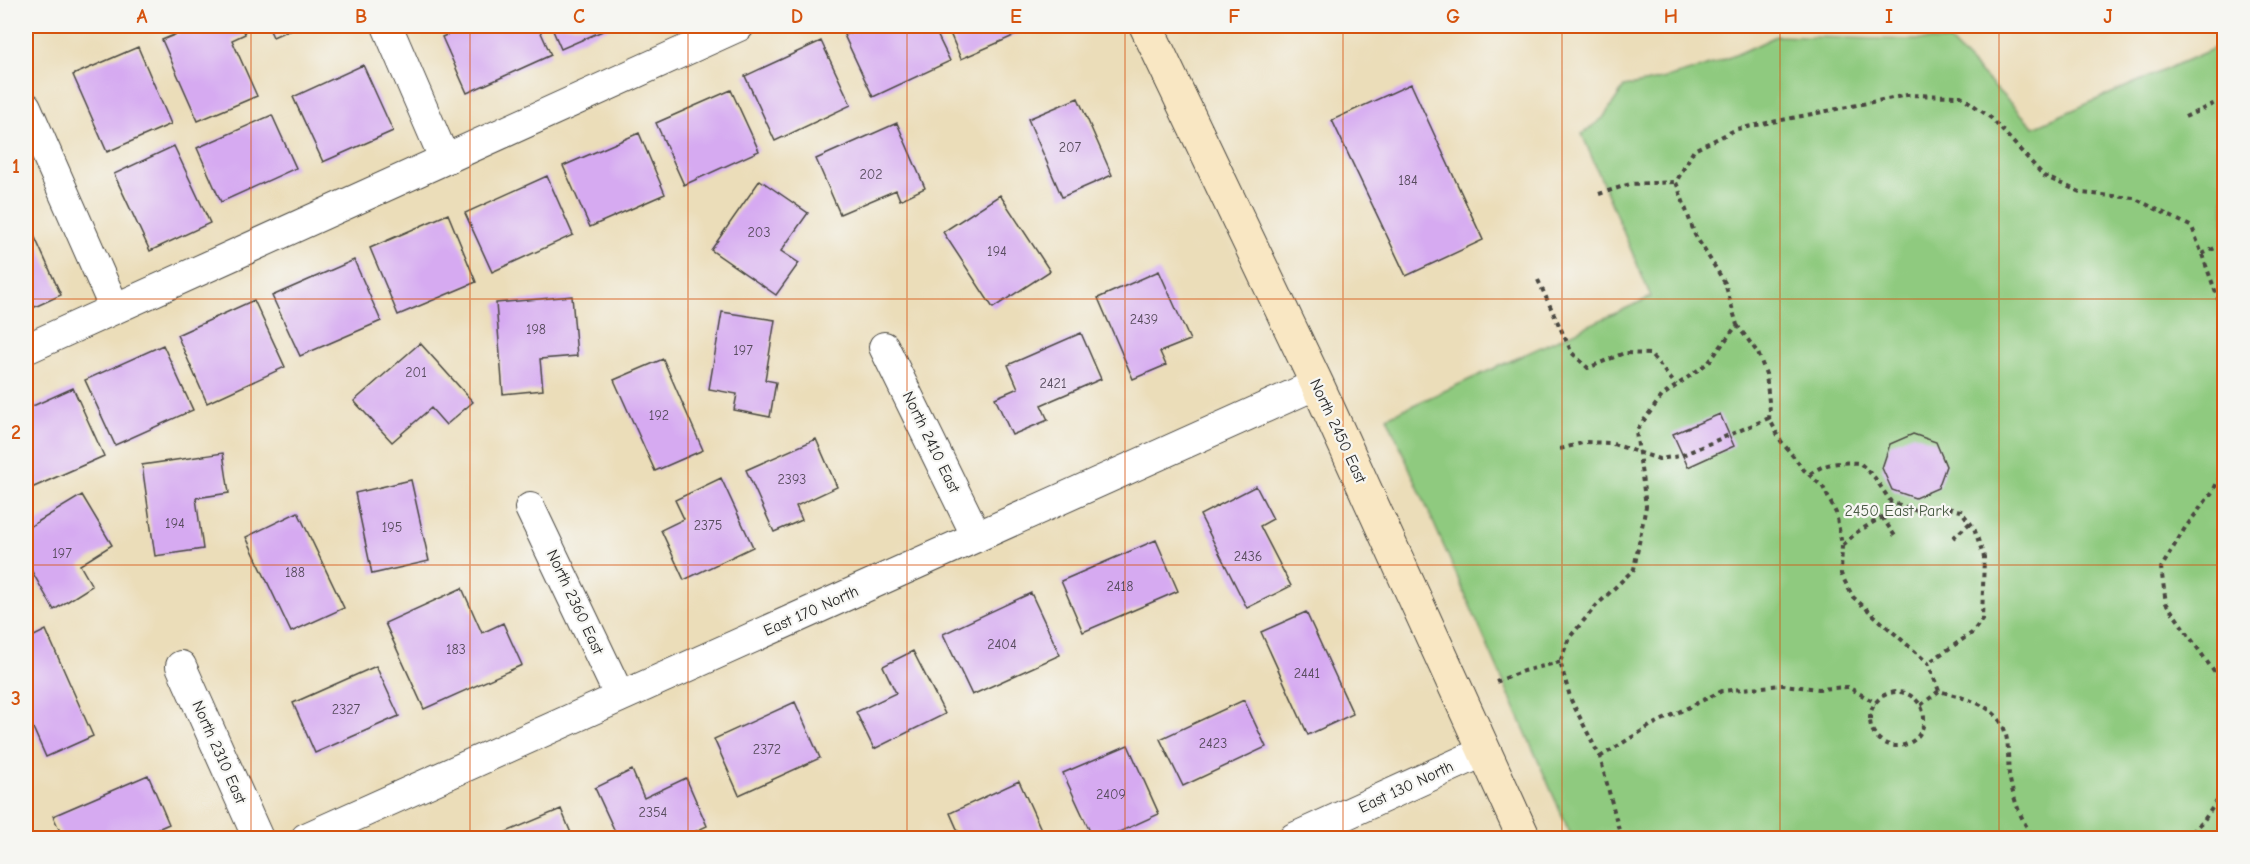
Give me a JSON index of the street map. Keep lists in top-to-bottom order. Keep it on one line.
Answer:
{"streets":{"street":["North 2450 East","North 2410 East","North 2360 East","East 170 North","North 2310 East","East 130 North"]},"crossings":[["North 2450 East","East 170 North"],["North 2450 East","East 130 North"],["North 2410 East","East 170 North"],["North 2360 East","East 170 North"]],"parks":["2450 East Park"],"house_numbers":["207","202","184","203","194","2439","198","197","201","2421","192","2393","194","2375","195","197","2436","188","2418","2404","183","2441","2327","2423","2372","2409","2354"],"grid":{"columns":["A","B","C","D","E","F","G","H","I","J"],"rows":["1","2","3"]}}
